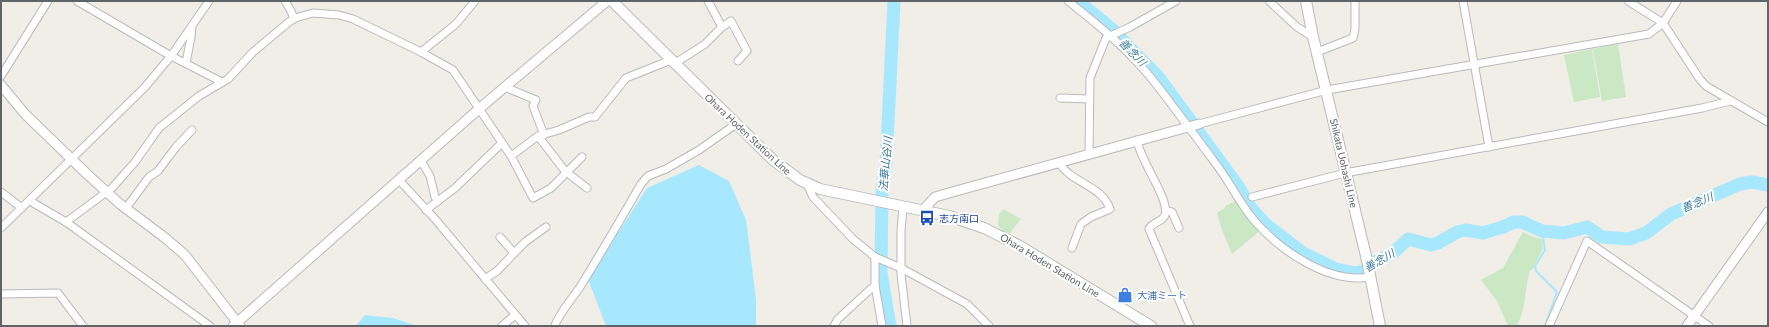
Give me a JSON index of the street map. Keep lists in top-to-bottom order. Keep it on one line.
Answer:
{"streets":{"main road":["Ohara Hoden Station Line","Shikata Uohashi Line"]},"water":["善念川","法華山谷川"],"places":{"bus stop":["志方南口"],"shop":["大浦ミート"]}}
